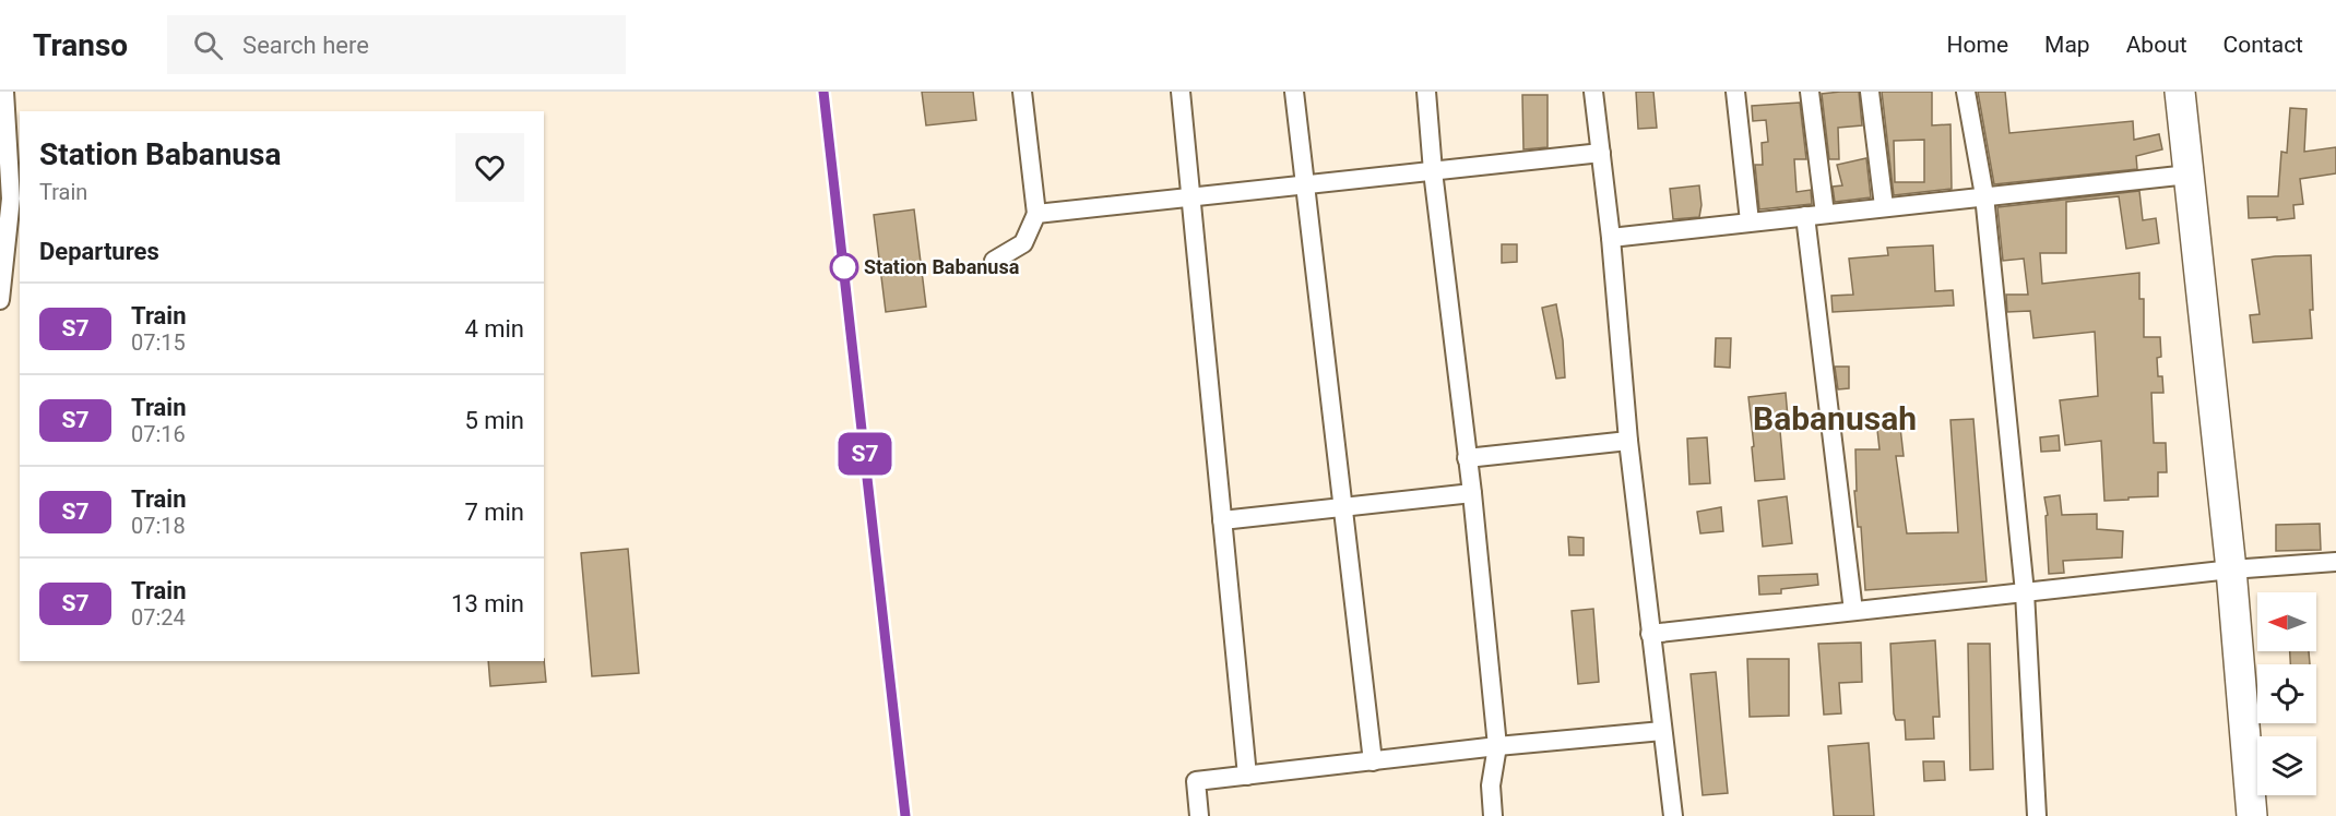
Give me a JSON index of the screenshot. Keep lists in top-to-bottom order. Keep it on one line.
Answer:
{"districts":["Babanusah"],"places":["Station Babanusa"],"north":"left","page":{"header":"Transo","search":"Search here","nav":["Home","Map","About","Contact"],"on_map":"S7","heading":[["Station Babanusa","Train"],"Departures"],"list":[{"mark":"S7","name":"Train","note":"07:15","value":"4 min"},{"mark":"S7","name":"Train","note":"07:16","value":"5 min"},{"mark":"S7","name":"Train","note":"07:18","value":"7 min"},{"mark":"S7","name":"Train","note":"07:24","value":"13 min"}]}}
